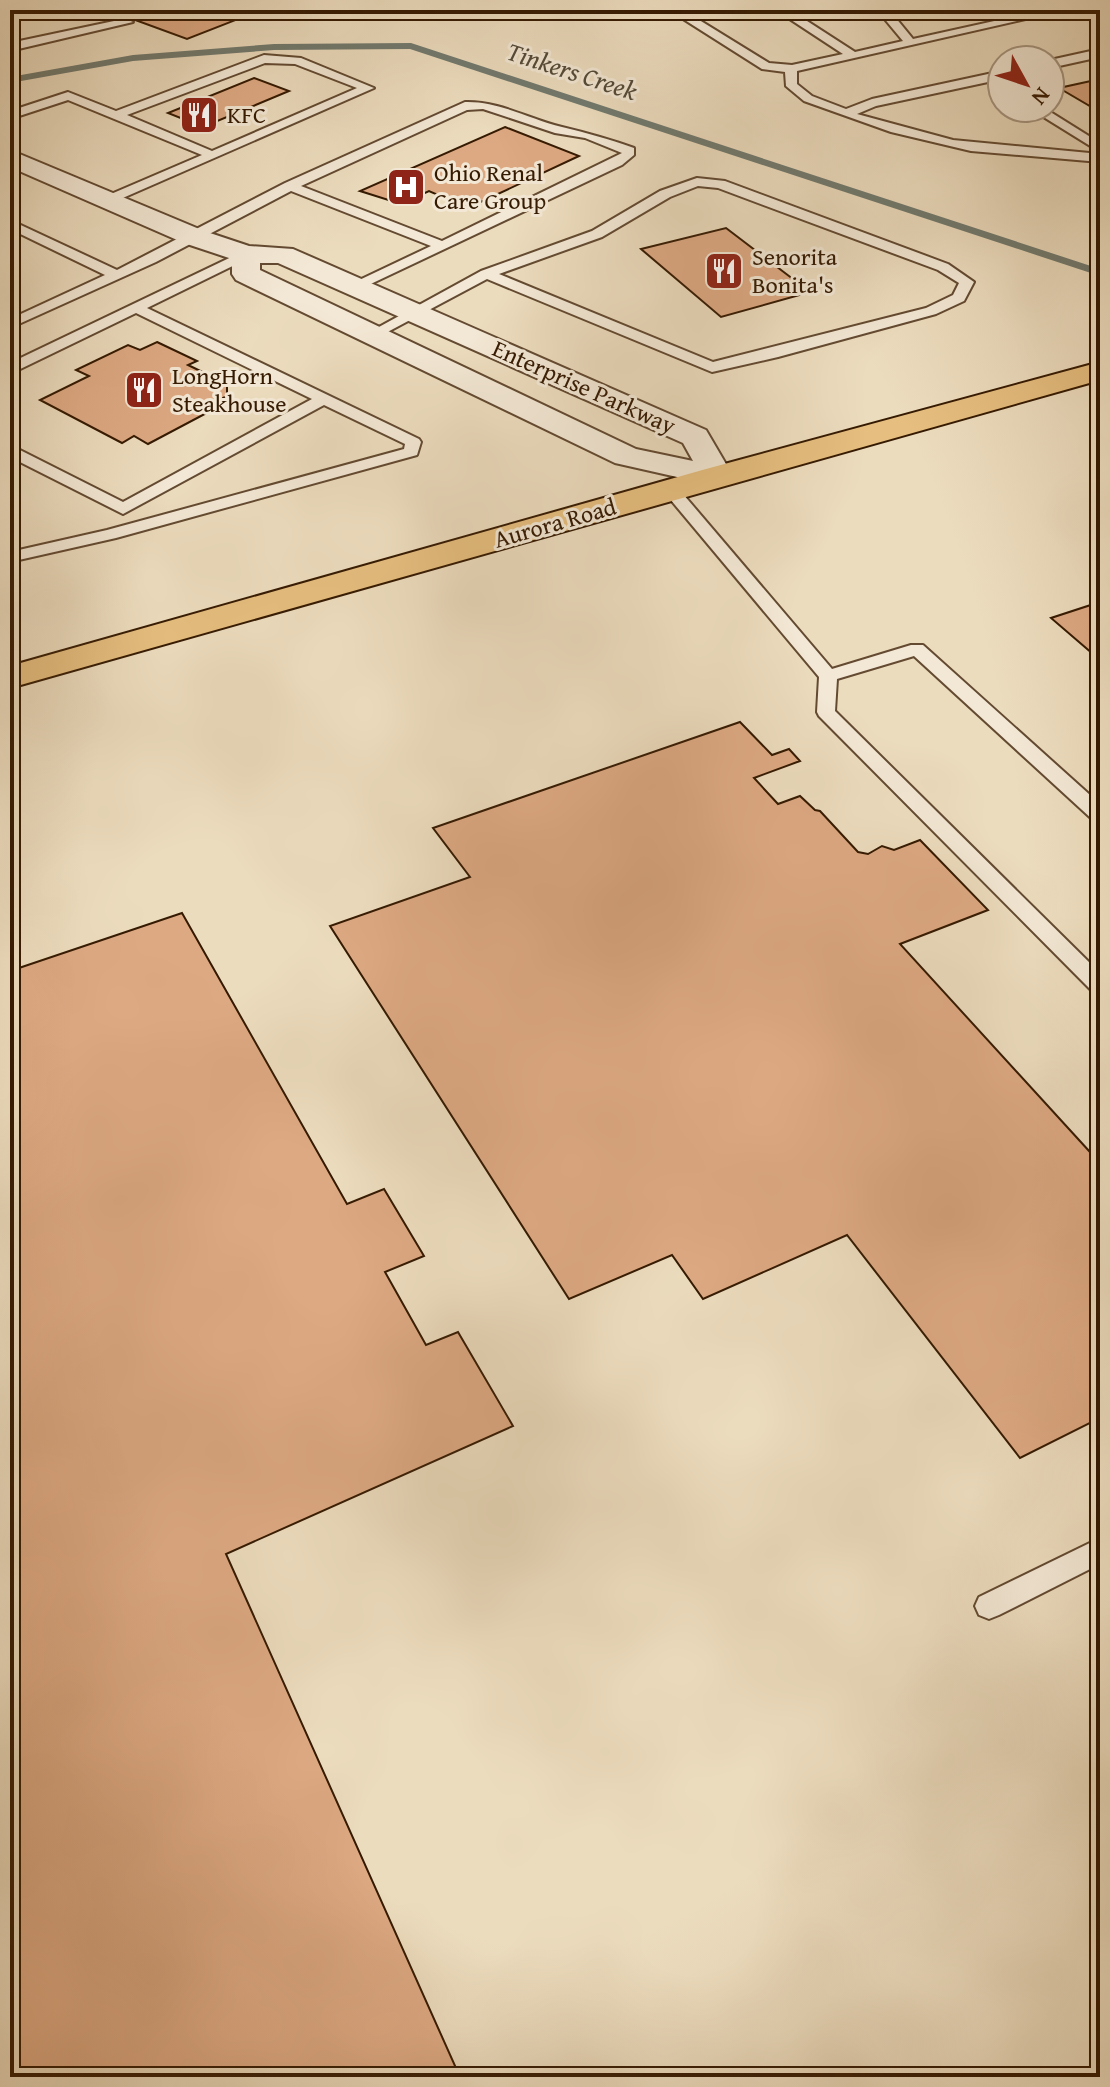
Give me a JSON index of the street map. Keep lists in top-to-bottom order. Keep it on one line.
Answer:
{"streets":{"main road":["Aurora Road"],"street":["Enterprise Parkway"]},"crossings":[["Enterprise Parkway","Aurora Road"]],"water":["Tinkers Creek"],"places":{"restaurant":["KFC","Senorita Bonita's","LongHorn Steakhouse"],"hospital":["Ohio Renal Care Group"]},"north":"bottom right"}
